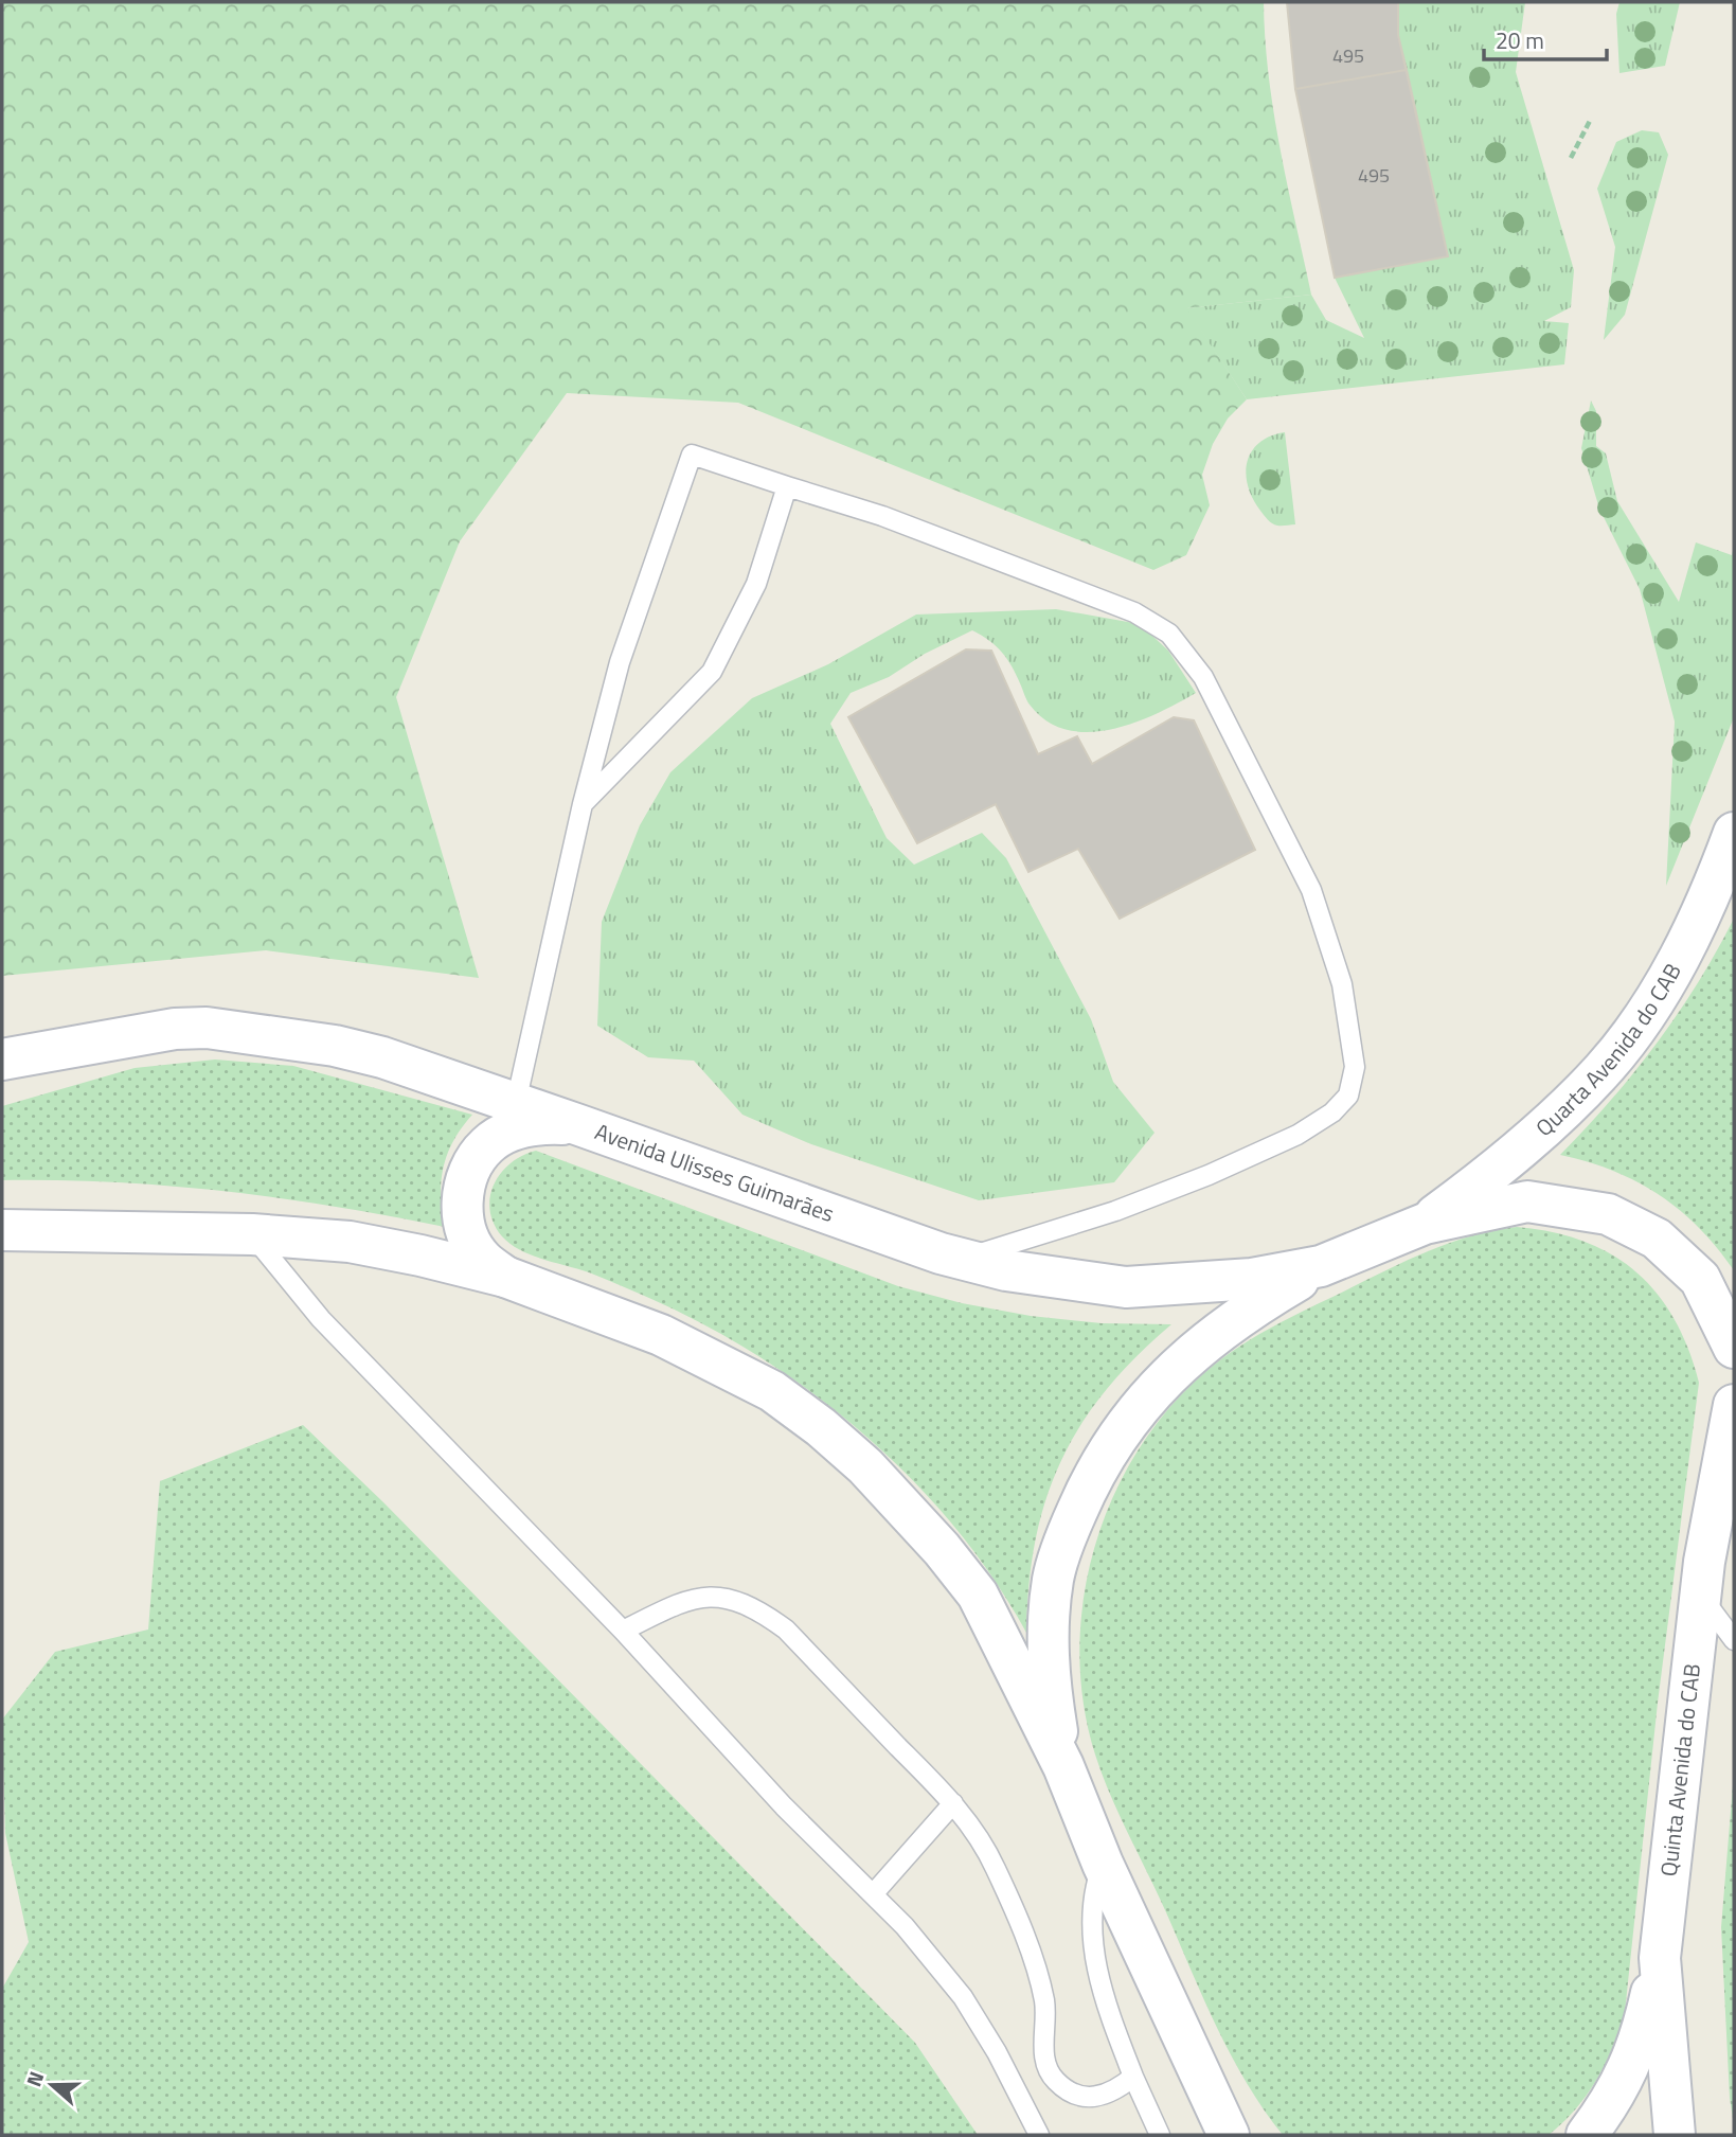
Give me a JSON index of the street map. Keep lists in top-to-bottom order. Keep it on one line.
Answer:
{"streets":{"main road":["Quarta Avenida do CAB","Avenida Ulisses Guimarães","Quinta Avenida do CAB"]},"crossings":[["Quarta Avenida do CAB","Avenida Ulisses Guimarães"]],"house_numbers":["495","495"],"scale_bar":"20 m","north":"left"}
